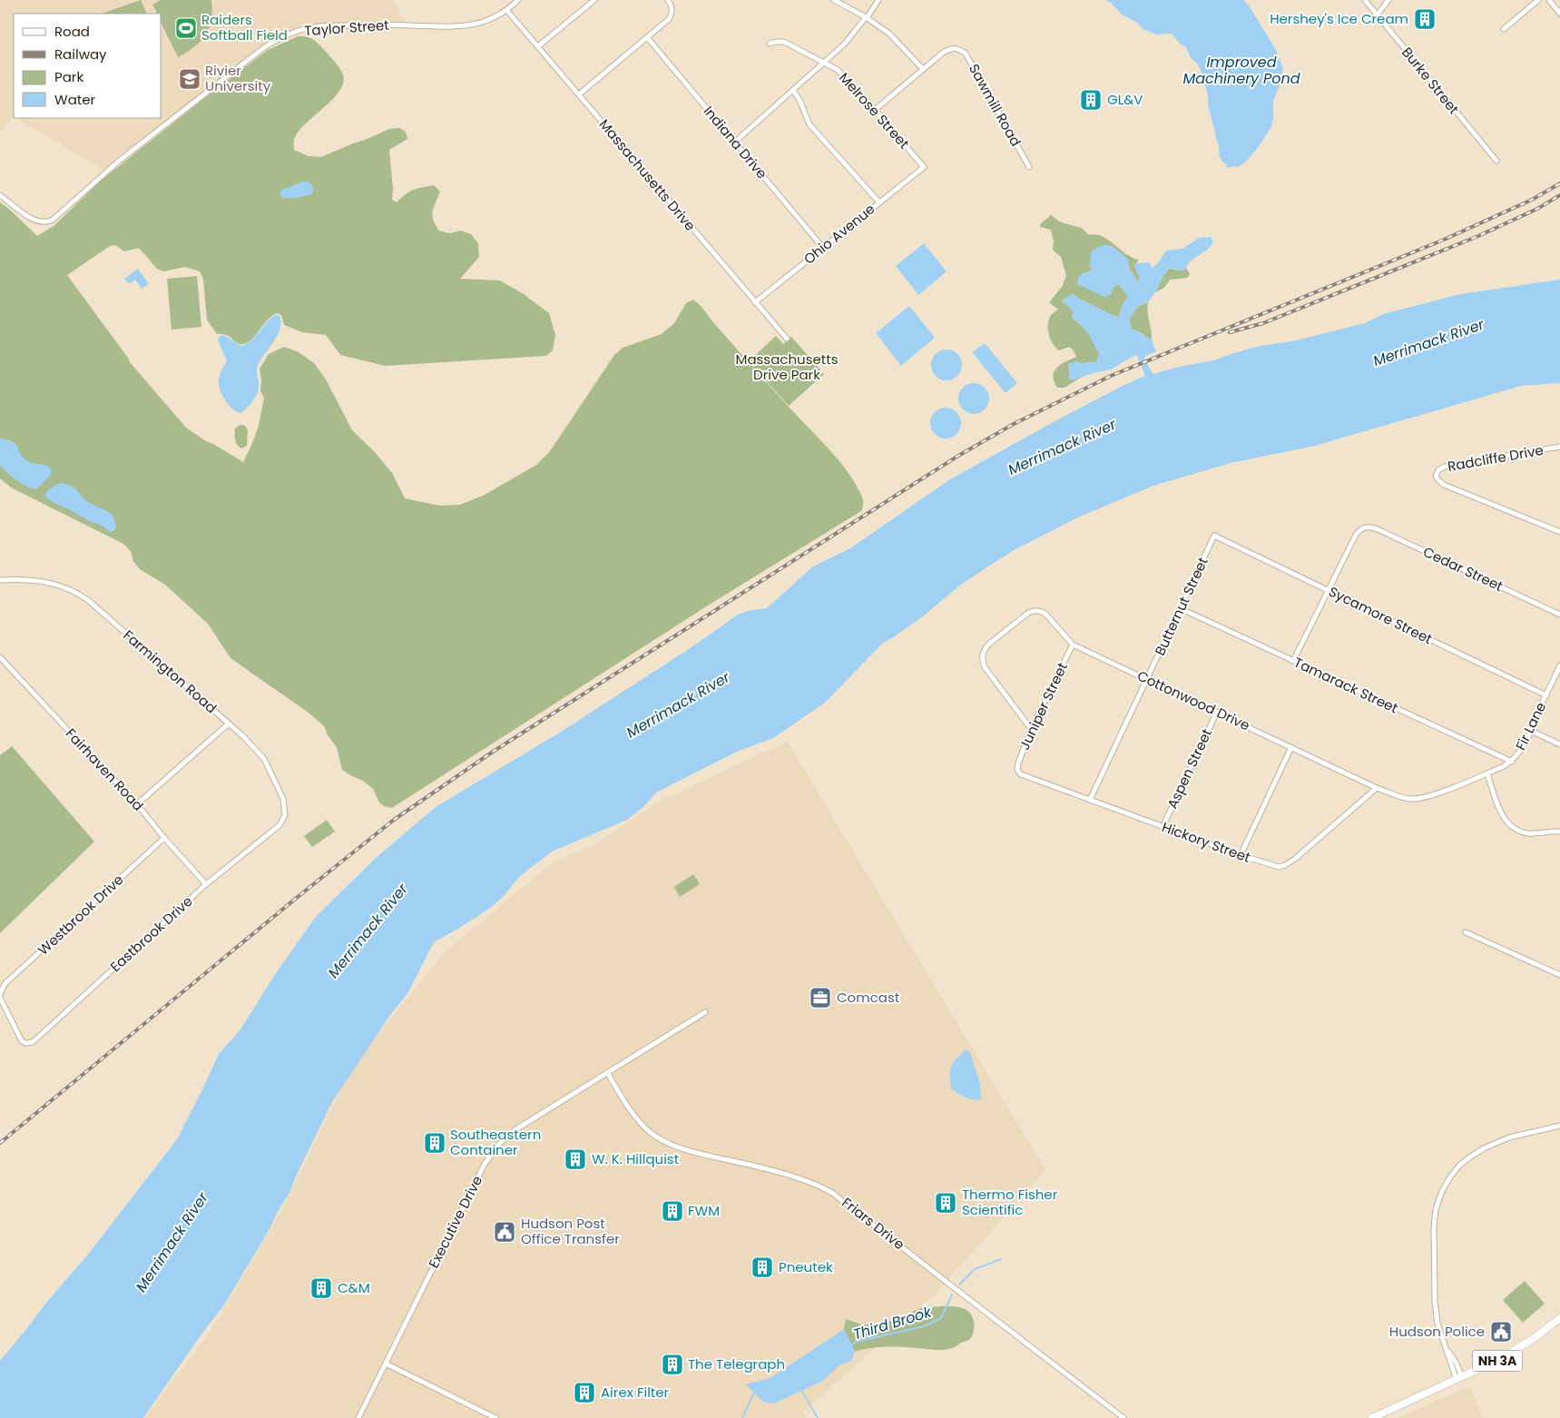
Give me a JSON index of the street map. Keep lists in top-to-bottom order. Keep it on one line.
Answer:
{"streets":{"main road":["NH 3A"],"street":["Taylor Street","Burke Street","Sawmill Road","Melrose Street","Indiana Drive","Massachusetts Drive","Ohio Avenue","Radcliffe Drive","Cedar Street","Butternut Street","Sycamore Street","Farmington Road","Tamarack Street","Cottonwood Drive","Juniper Street","Fir Lane","Aspen Street","Fairhaven Road","Hickory Street","Westbrook Drive","Eastbrook Drive","Executive Drive","Friars Drive"]},"crossings":[["Taylor Street","Massachusetts Drive"],["Melrose Street","Ohio Avenue"],["Indiana Drive","Ohio Avenue"],["Massachusetts Drive","Ohio Avenue"],["Cedar Street","Sycamore Street"],["Butternut Street","Sycamore Street"],["Butternut Street","Tamarack Street"],["Butternut Street","Cottonwood Drive"],["Butternut Street","Hickory Street"],["Sycamore Street","Fir Lane"],["Farmington Road","Eastbrook Drive"],["Tamarack Street","Cottonwood Drive"],["Tamarack Street","Fir Lane"],["Cottonwood Drive","Juniper Street"],["Cottonwood Drive","Fir Lane"],["Cottonwood Drive","Aspen Street"],["Cottonwood Drive","Hickory Street"],["Juniper Street","Hickory Street"],["Aspen Street","Hickory Street"],["Fairhaven Road","Westbrook Drive"],["Fairhaven Road","Eastbrook Drive"],["Executive Drive","Friars Drive"]],"water":["Improved Machinery Pond","Merrimack River","Third Brook"],"parks":["Massachusetts Drive Park"],"places":{"building":["Hershey's Ice Cream","GL&V","Southeastern Container","W. K. Hillquist","Thermo Fisher Scientific","FWM","Pneutek","C&M","The Telegraph","Airex Filter"],"sports":["Raiders Softball Field"],"school or university":["Rivier University"],"office":["Comcast"],"public building":["Hudson Post Office Transfer","Hudson Police"]},"legend":["Road","Railway","Park","Water"]}
